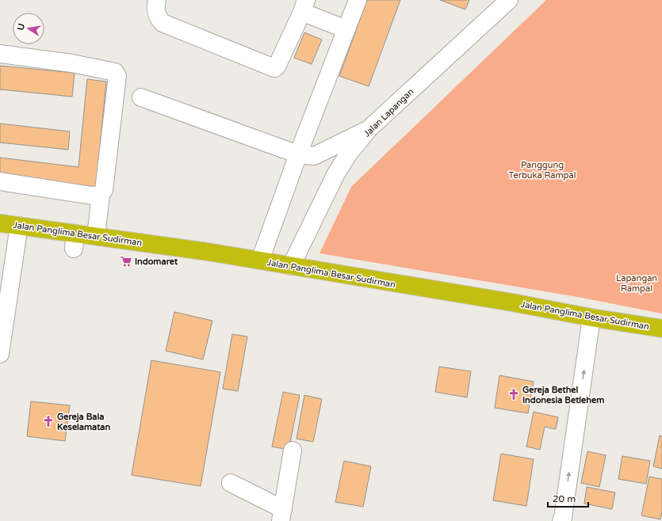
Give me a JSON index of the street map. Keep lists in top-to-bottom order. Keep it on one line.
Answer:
{"streets":{"highway":["Jalan Panglima Besar Sudirman"],"street":["Jalan Lapangan"]},"crossings":[["Jalan Lapangan","Jalan Panglima Besar Sudirman"]],"parks":["Panggung Terbuka Rampal","Lapangan Rampal"],"places":{"supermarket":["Indomaret"],"church":["Gereja Bethel Indonesia Betlehem","Gereja Bala Keselamatan"]},"scale_bar":"20 m","north":"left"}
